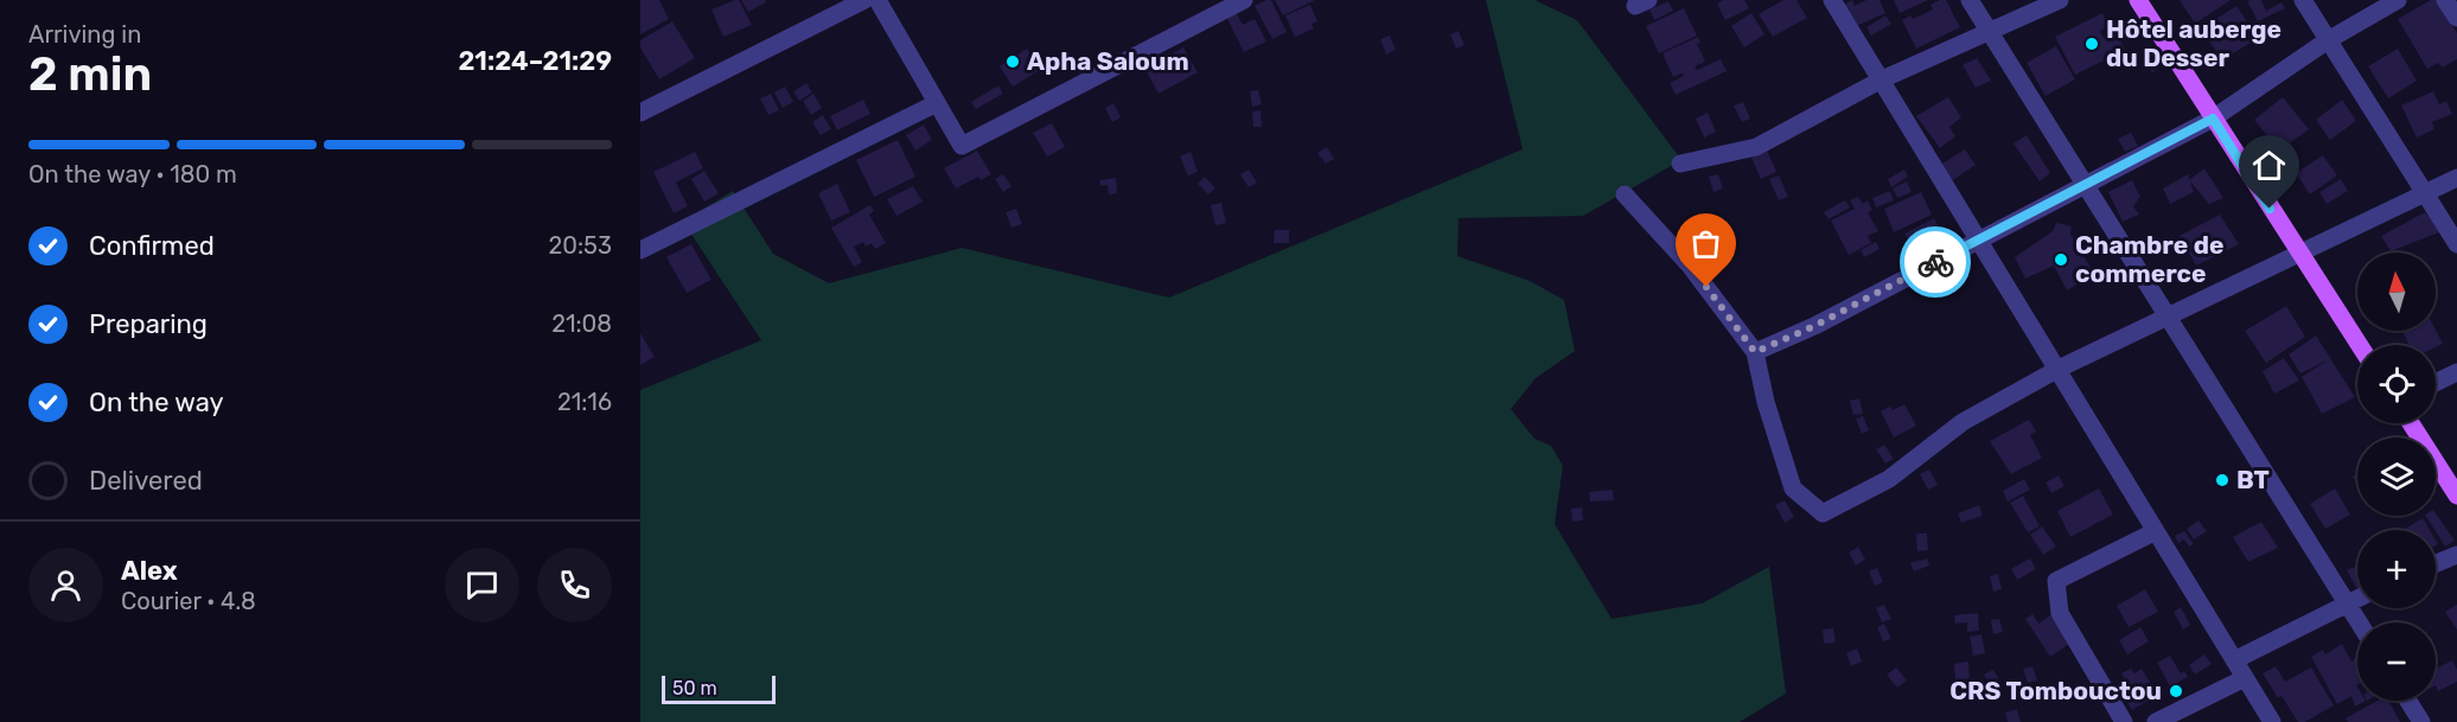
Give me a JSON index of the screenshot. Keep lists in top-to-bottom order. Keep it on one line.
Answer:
{"places":["Hôtel auberge du Desser","Apha Saloum","Chambre de commerce","BT","CRS Tombouctou"],"scale_bar":"50 m","north":"top","page":{"heading":["2 min","Arriving in","21:24–21:29"],"panel":["Alex","Courier · 4.8"],"bar":"On the way · 180 m","list":[["Confirmed","20:53"],["Preparing","21:08"],["On the way","21:16"],"Delivered"],"map_buttons":["+","−"],"scale":"50 m"}}
